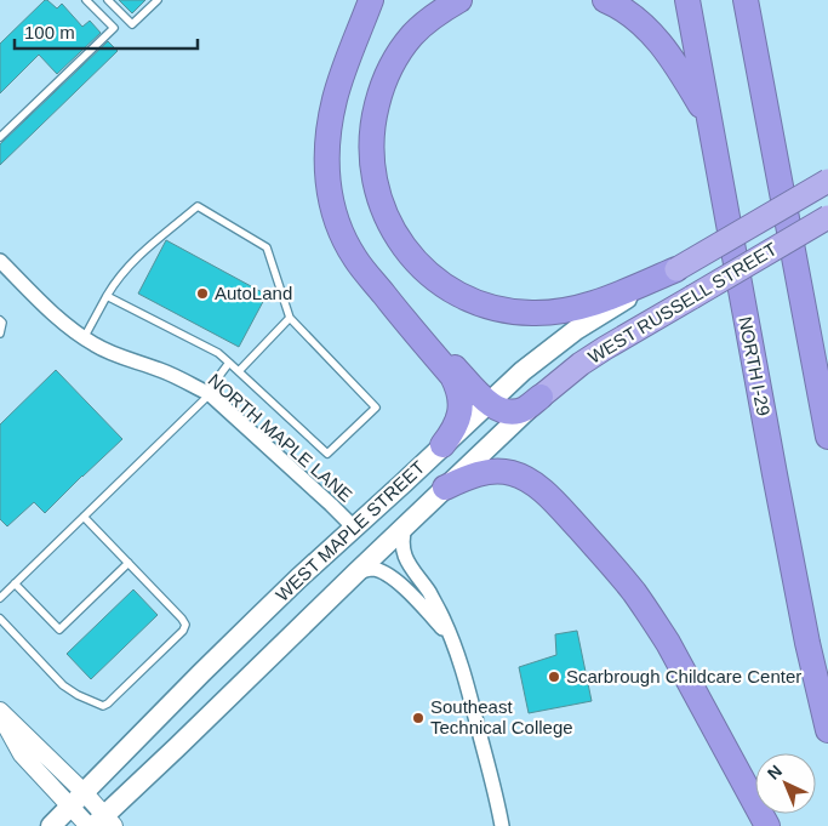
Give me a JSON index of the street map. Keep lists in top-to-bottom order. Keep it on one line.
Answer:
{"streets":{"highway":["WEST RUSSELL STREET","NORTH I-29"],"main road":["WEST MAPLE STREET"],"street":["NORTH MAPLE LANE"]},"crossings":[["WEST RUSSELL STREET","WEST MAPLE STREET"],["NORTH MAPLE LANE","WEST MAPLE STREET"]],"places":["AutoLand","Scarbrough Childcare Center","Southeast Technical College"],"scale_bar":"100 m","north":"top left"}
